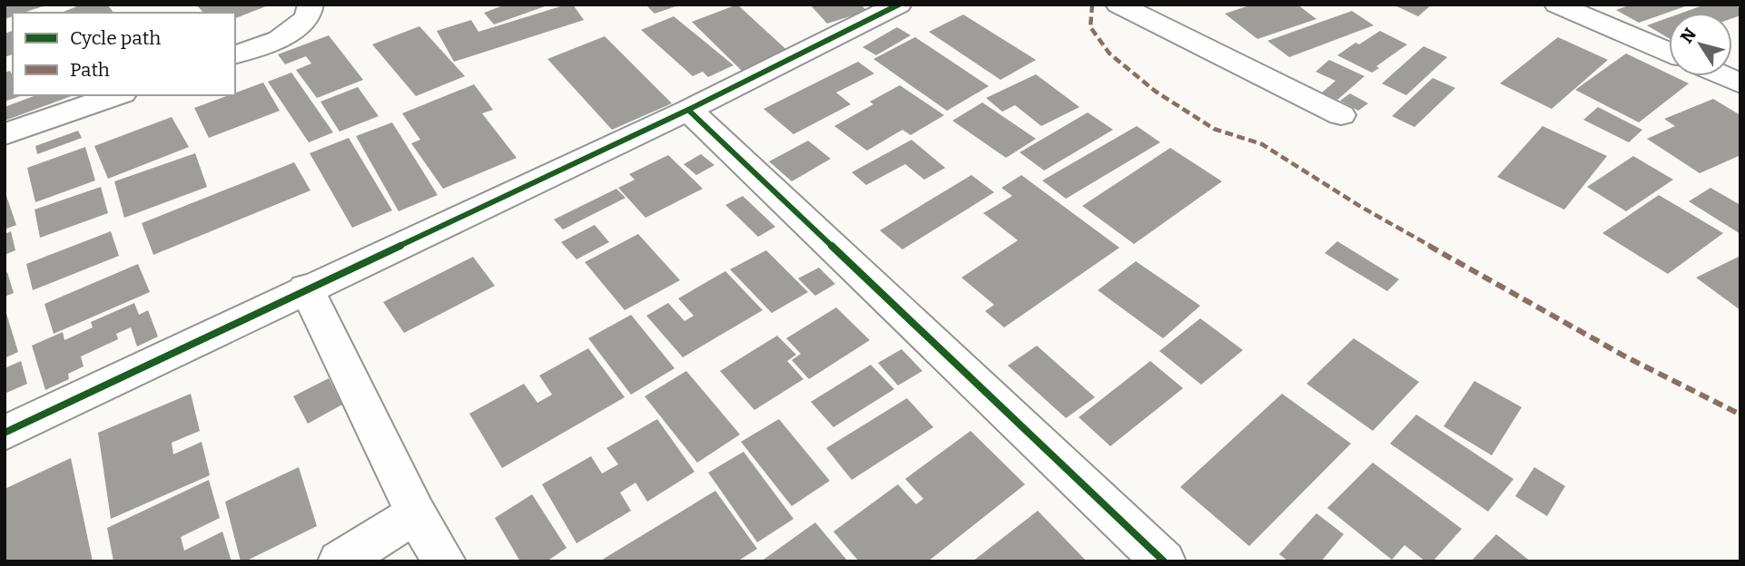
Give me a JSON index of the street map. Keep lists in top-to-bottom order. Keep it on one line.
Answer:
{"legend":["Cycle path","Path"],"north":"top left"}
